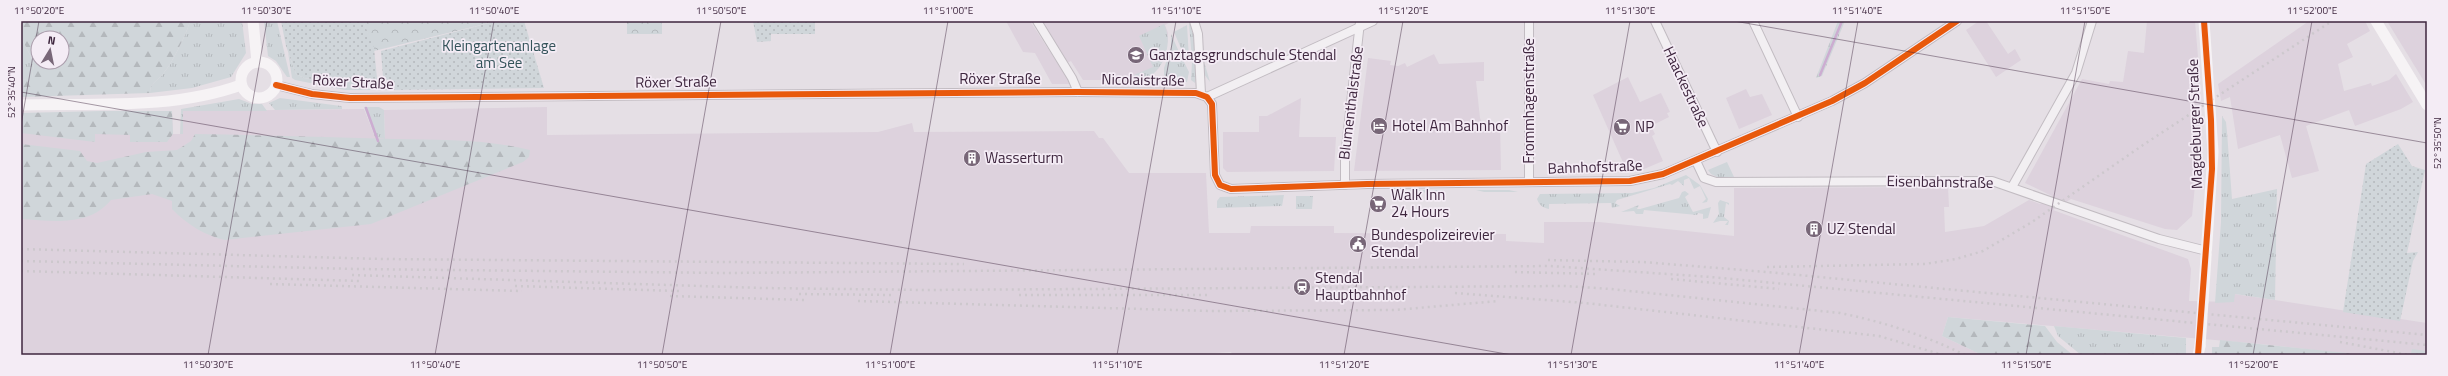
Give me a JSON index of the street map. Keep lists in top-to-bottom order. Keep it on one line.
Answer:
{"streets":{"main road":["Magdeburger Straße"],"street":["Röxer Straße","Nicolaistraße","Haackestraße","Frommhagenstraße","Blumenthalstraße","Bahnhofstraße","Eisenbahnstraße"]},"crossings":[["Röxer Straße","Nicolaistraße"],["Nicolaistraße","Blumenthalstraße"],["Nicolaistraße","Bahnhofstraße"],["Haackestraße","Bahnhofstraße"],["Frommhagenstraße","Bahnhofstraße"],["Blumenthalstraße","Bahnhofstraße"],["Magdeburger Straße","Eisenbahnstraße"],["Bahnhofstraße","Eisenbahnstraße"]],"parks":["Kleingartenanlage am See"],"places":{"school or university":["Ganztagsgrundschule Stendal"],"hotel":["Hotel Am Bahnhof"],"supermarket":["NP","Walk Inn 24 Hours"],"building":["Wasserturm","UZ Stendal"],"public building":["Bundespolizeirevier Stendal"],"station":["Stendal Hauptbahnhof"]},"north":"top","coordinates":["11°50'20\"E","11°50'30\"E","11°50'40\"E","11°50'50\"E","11°51'00\"E","11°51'10\"E","11°51'20\"E","11°51'30\"E","11°51'40\"E","11°51'50\"E","11°52'00\"E","52°35'40\"N","52°35'50\"N"]}
